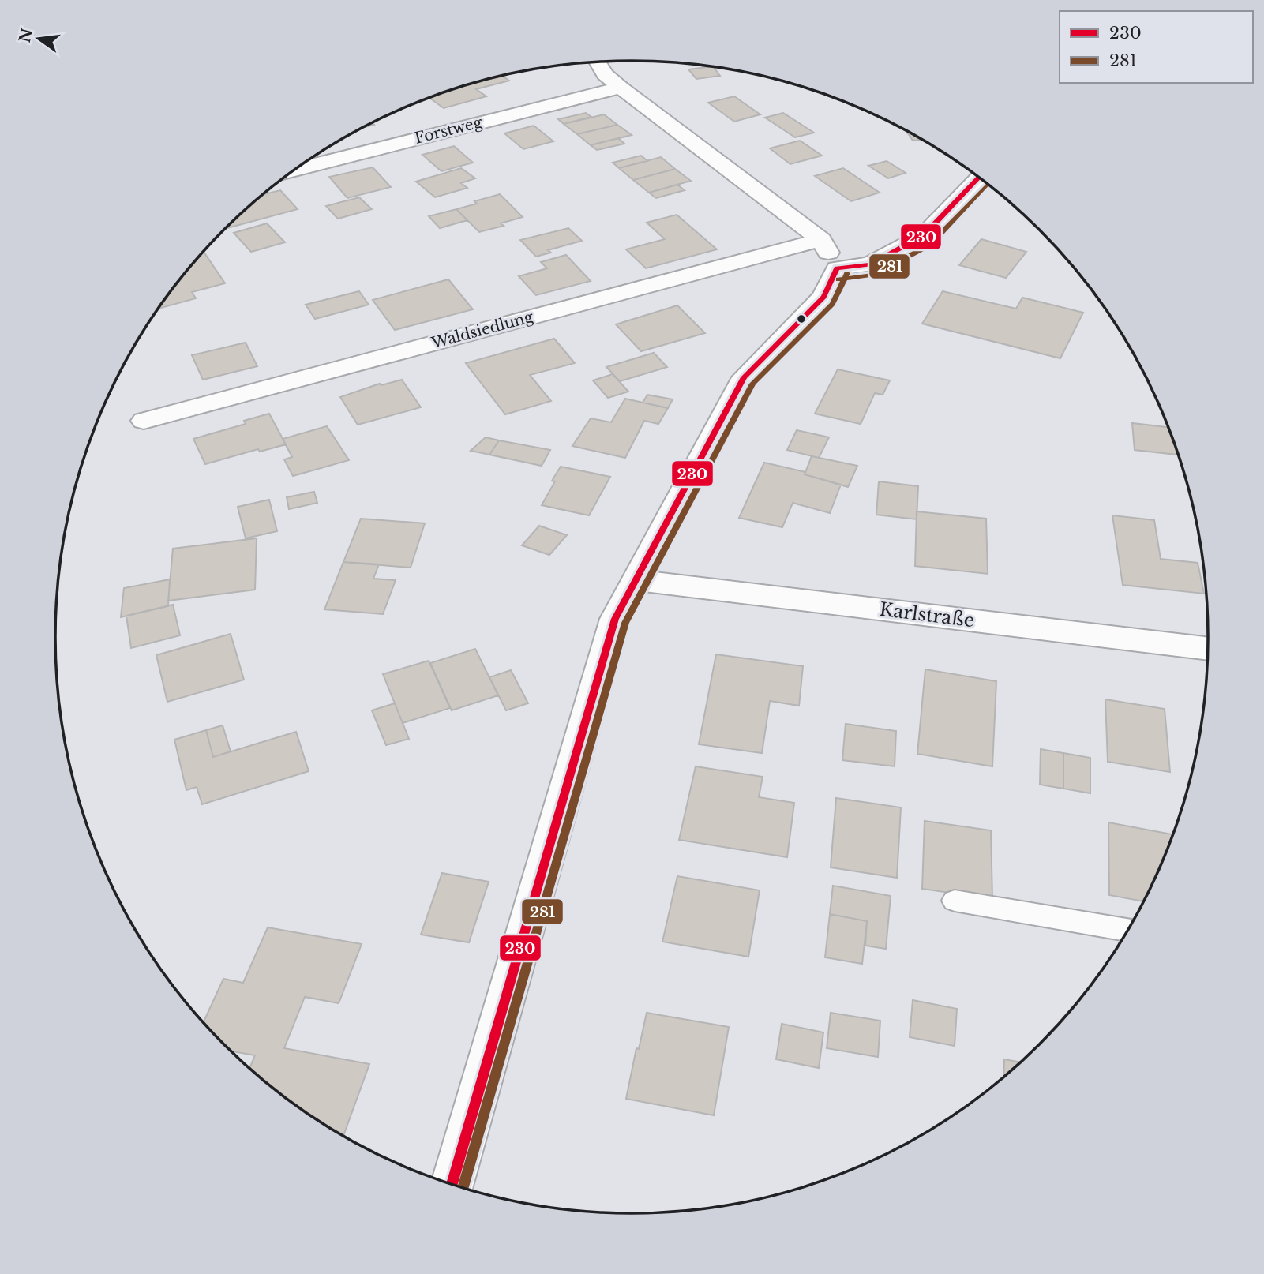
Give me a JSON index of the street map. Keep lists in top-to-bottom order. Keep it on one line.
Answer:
{"streets":{"street":["Forstweg","Waldsiedlung","Karlstraße"]},"lines":["transit line 230","transit line 281"],"legend":["230","281"],"north":"left"}
